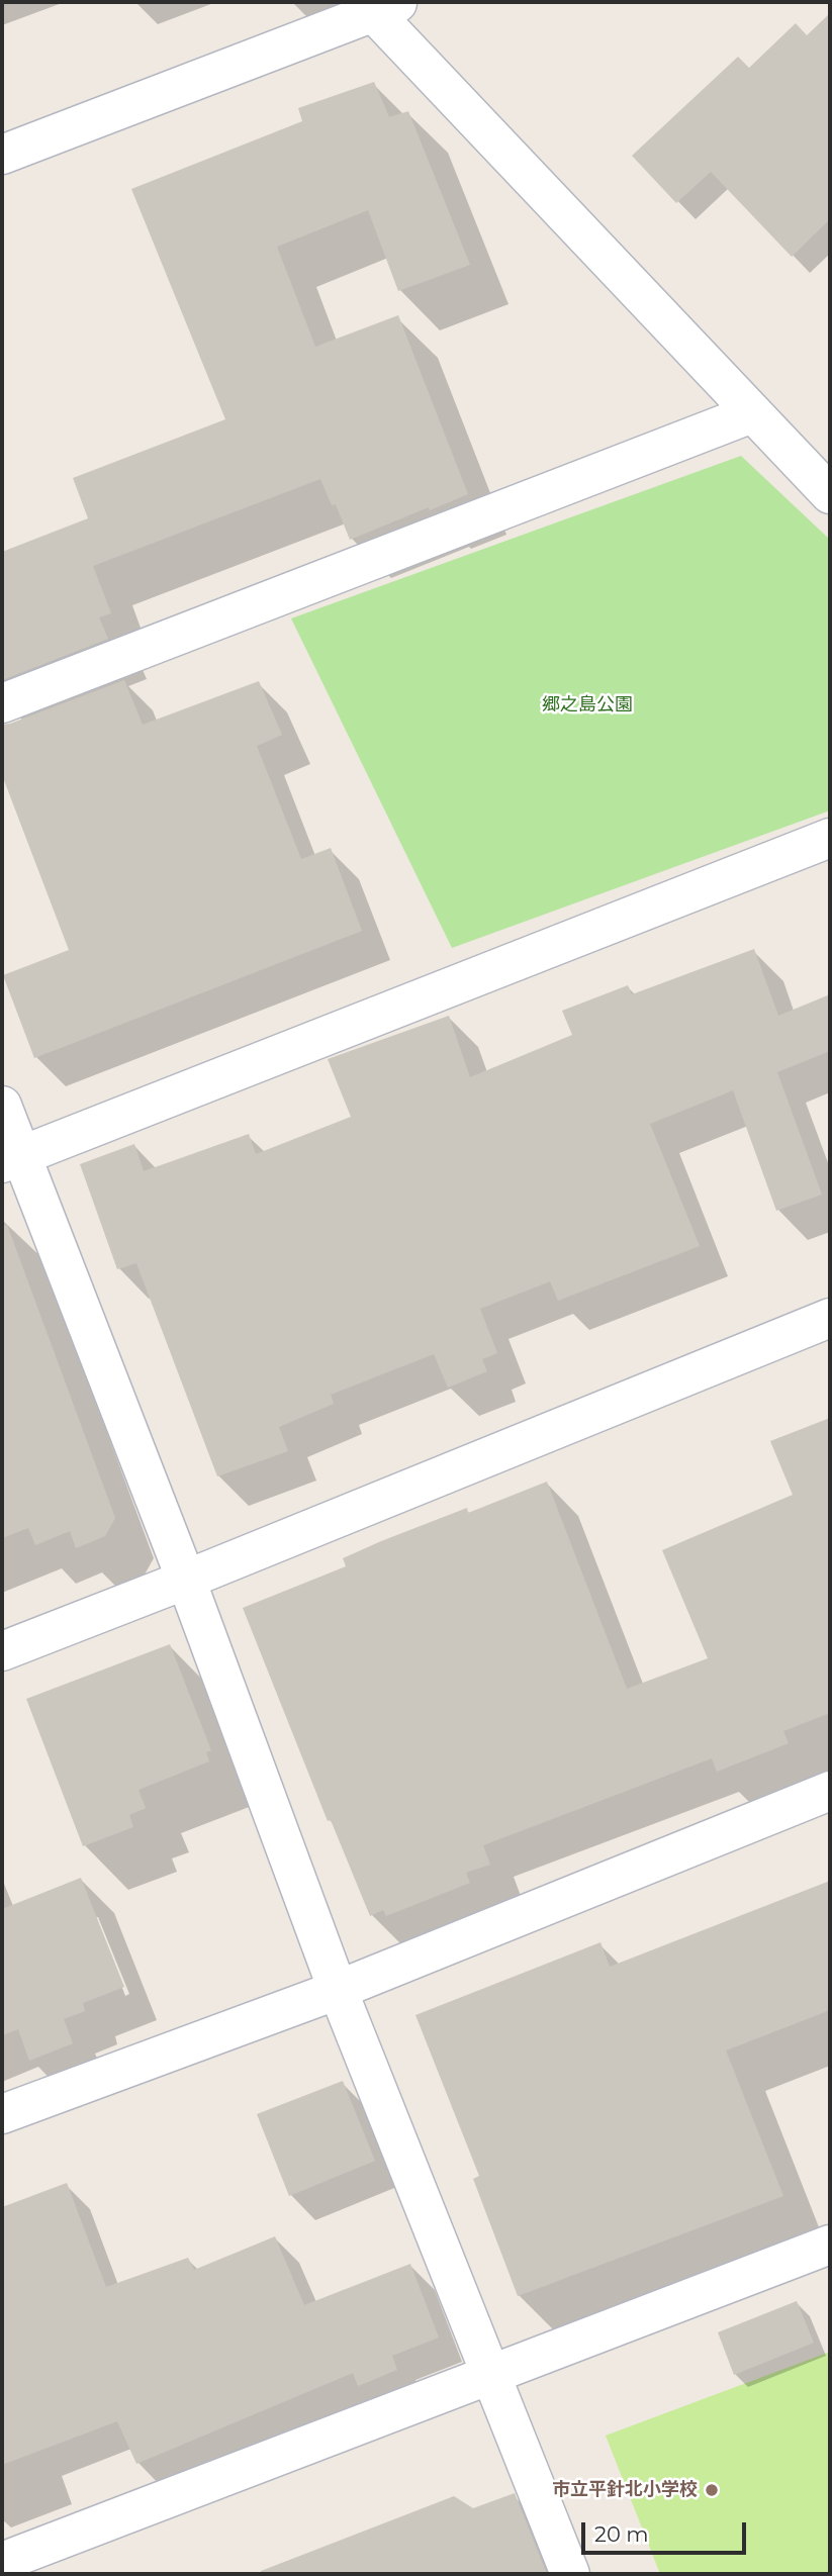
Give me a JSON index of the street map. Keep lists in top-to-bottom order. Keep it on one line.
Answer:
{"parks":["郷之島公園"],"places":["市立平針北小学校"],"scale_bar":"20 m"}
